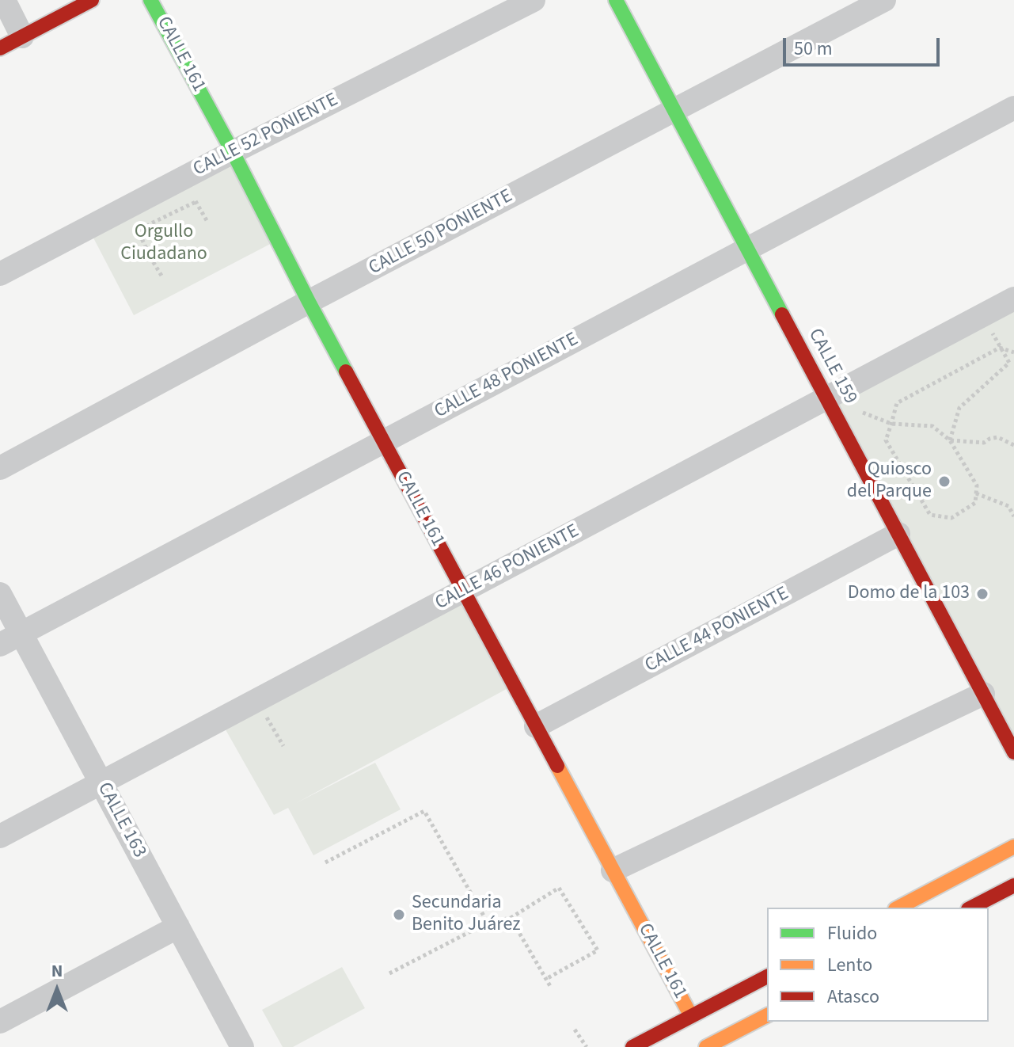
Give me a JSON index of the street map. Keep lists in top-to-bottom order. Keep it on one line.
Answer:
{"streets":{"street":["CALLE 161","CALLE 52 PONIENTE","CALLE 50 PONIENTE","CALLE 159","CALLE 48 PONIENTE","CALLE 46 PONIENTE","CALLE 44 PONIENTE","CALLE 163"]},"crossings":[["CALLE 161","CALLE 52 PONIENTE"],["CALLE 161","CALLE 50 PONIENTE"],["CALLE 161","CALLE 48 PONIENTE"],["CALLE 161","CALLE 46 PONIENTE"],["CALLE 161","CALLE 44 PONIENTE"],["CALLE 50 PONIENTE","CALLE 159"],["CALLE 159","CALLE 48 PONIENTE"],["CALLE 159","CALLE 46 PONIENTE"],["CALLE 159","CALLE 44 PONIENTE"],["CALLE 48 PONIENTE","CALLE 163"],["CALLE 46 PONIENTE","CALLE 163"]],"parks":["Orgullo Ciudadano"],"places":["Quiosco del Parque","Domo de la 103","Secundaria Benito Juárez"],"legend":["Fluido","Lento","Atasco"],"scale_bar":"50 m","north":"top"}
